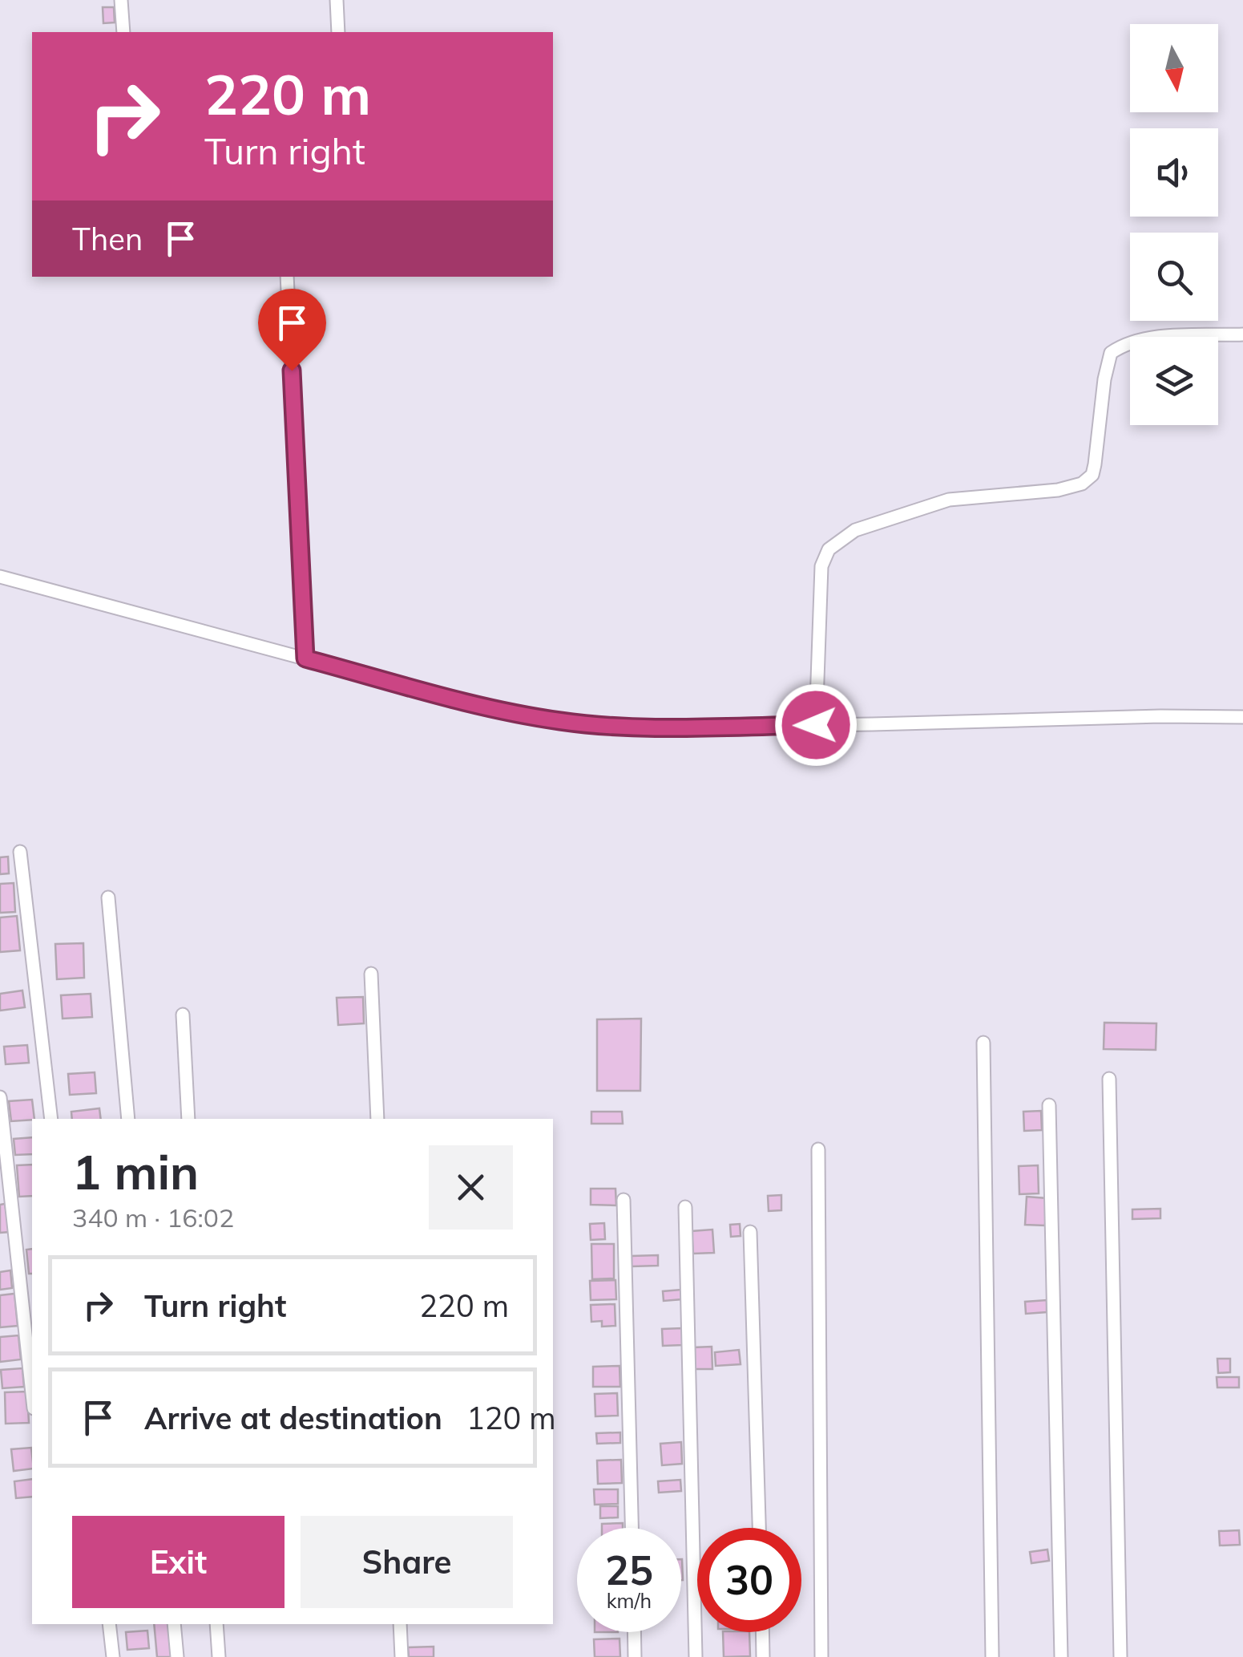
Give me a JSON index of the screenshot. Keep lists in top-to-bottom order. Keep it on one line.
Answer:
{"north":"bottom","page":{"turn":["220 m","Turn right"],"then":"Then","heading":["1 min","340 m · 16:02"],"list":[{"name":"Turn right","value":"220 m"},{"name":"Arrive at destination","value":"120 m"}],"buttons":["Exit","Share"],"speed":"25 km/h","limit":"30"}}
